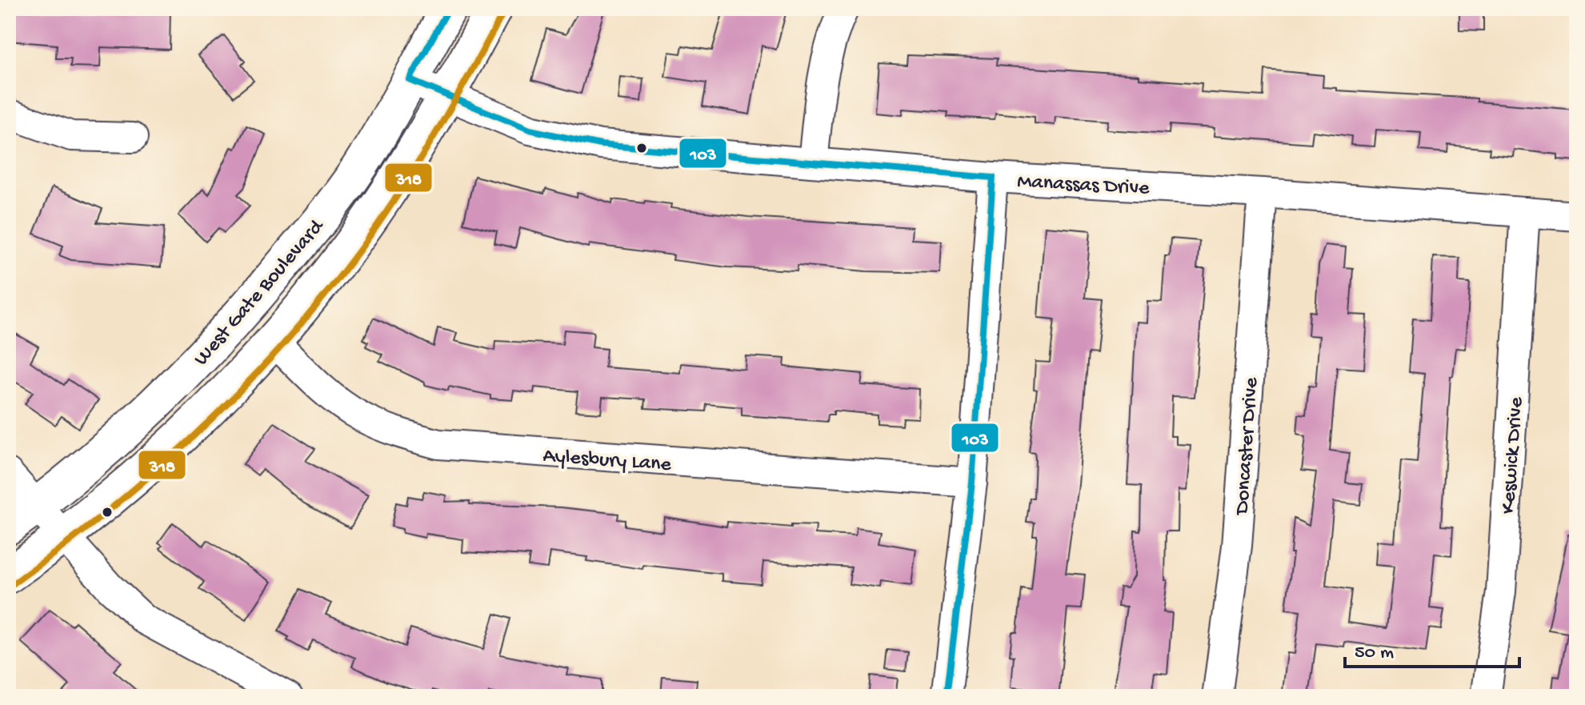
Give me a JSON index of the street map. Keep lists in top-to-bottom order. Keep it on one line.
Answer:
{"streets":{"main road":["West Gate Boulevard"],"street":["Manassas Drive","Doncaster Drive","Keswick Drive","Aylesbury Lane"]},"crossings":[["Manassas Drive","West Gate Boulevard"],["Manassas Drive","Doncaster Drive"],["Manassas Drive","Keswick Drive"],["West Gate Boulevard","Aylesbury Lane"]],"lines":["transit line 103","transit line 318"],"scale_bar":"50 m"}
